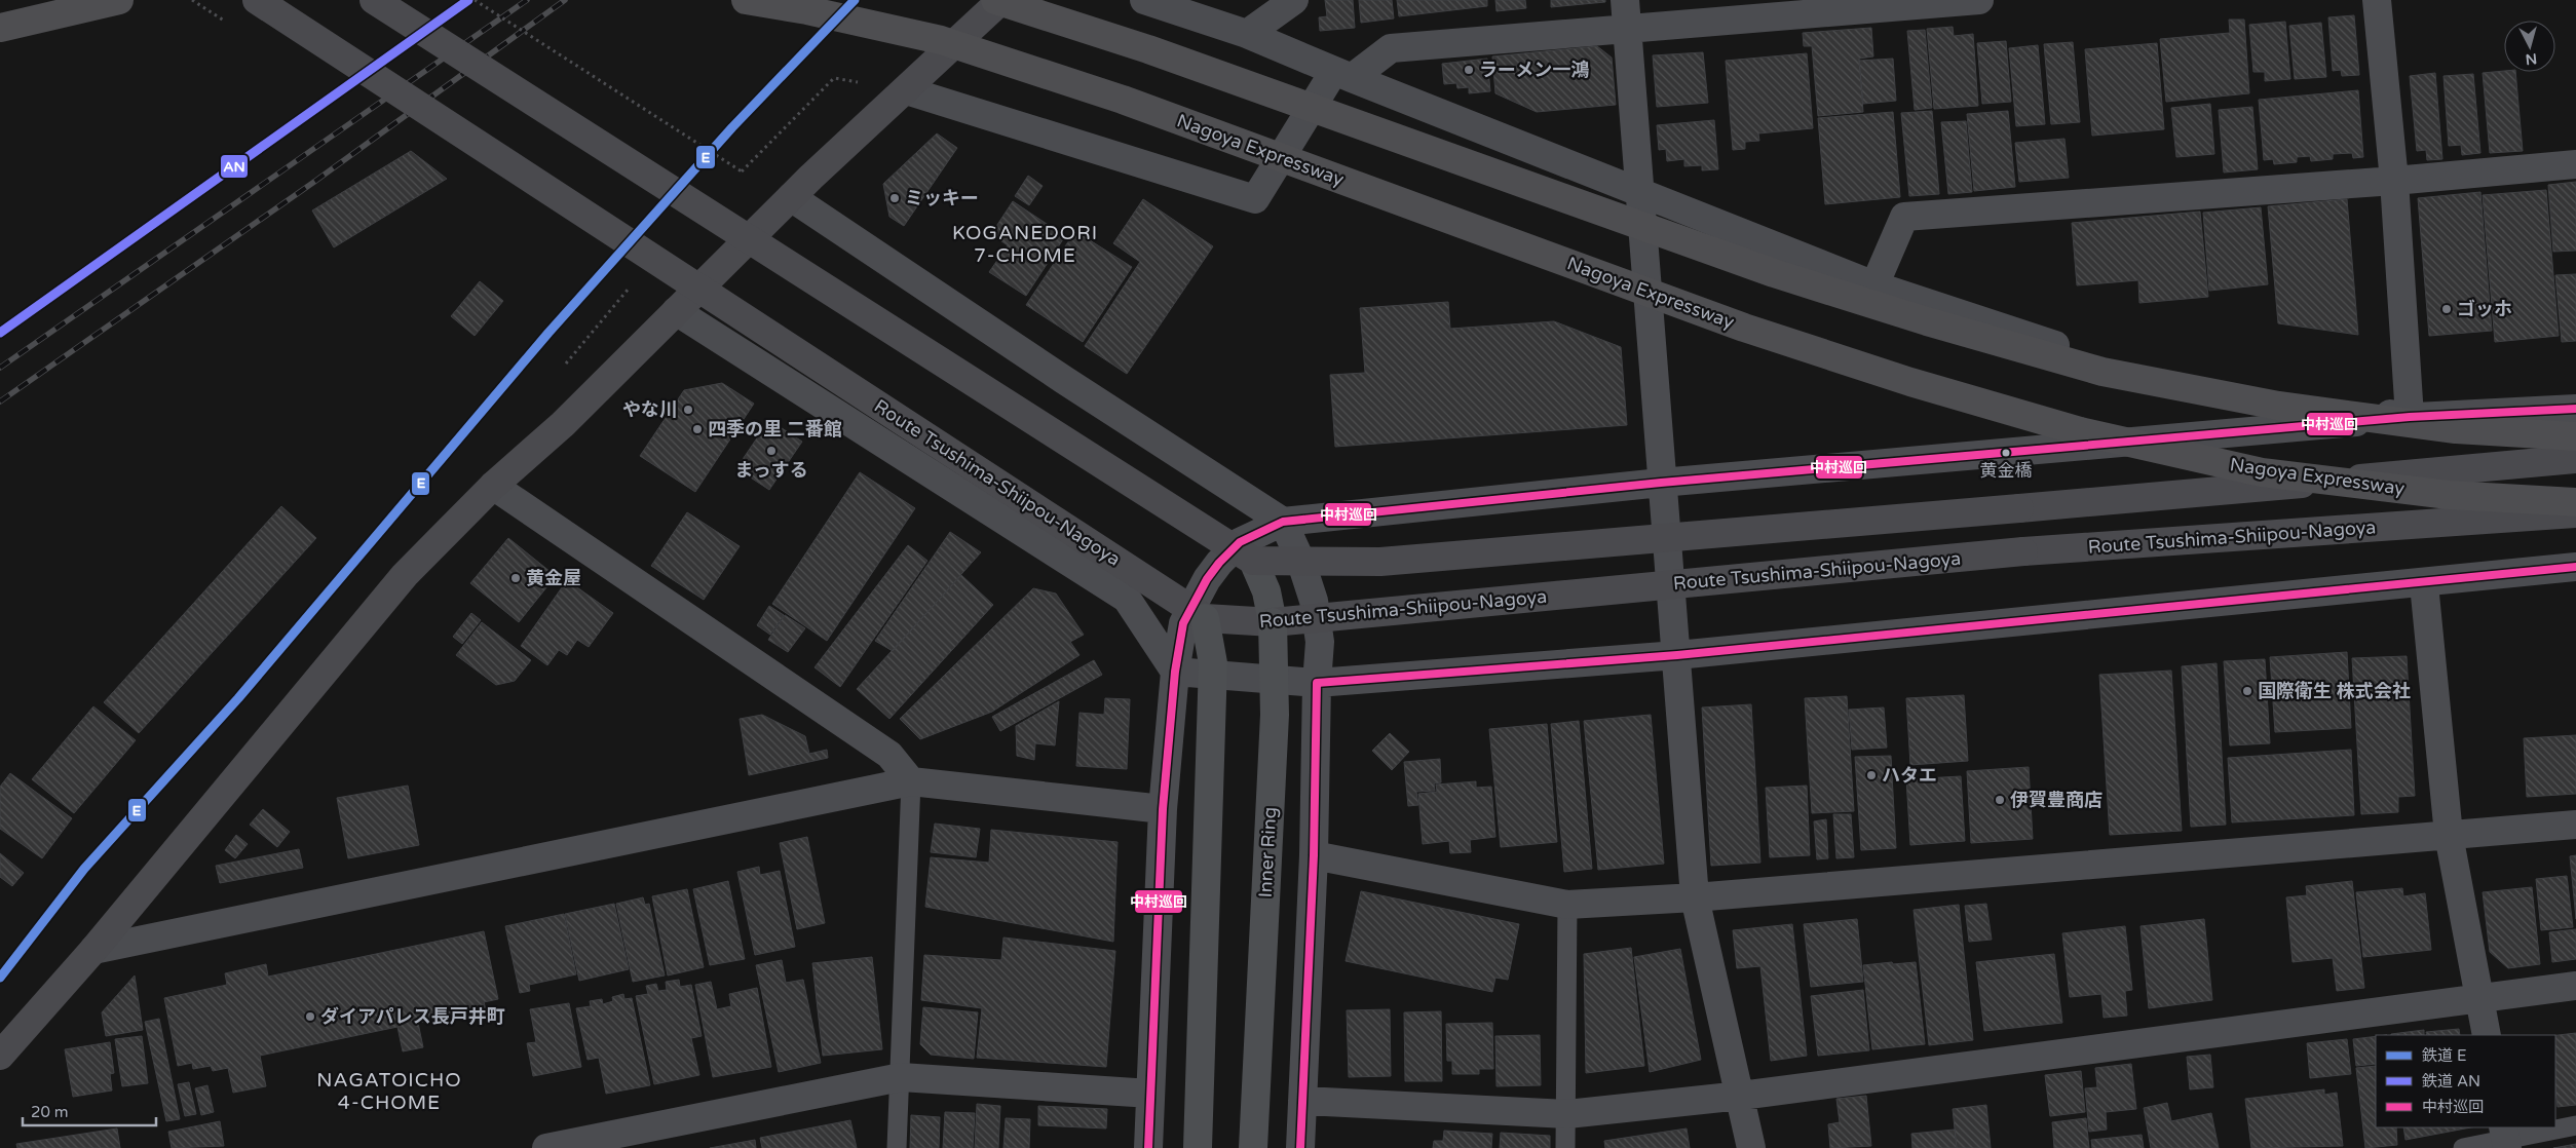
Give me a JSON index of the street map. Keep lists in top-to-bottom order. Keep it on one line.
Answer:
{"streets":{"highway":["Nagoya Expressway"],"main road":["Route Tsushima-Shiipou-Nagoya","Inner Ring"]},"crossings":[["Route Tsushima-Shiipou-Nagoya","Inner Ring"]],"districts":["KOGANEDORI 7-CHOME","NAGATOICHO 4-CHOME"],"places":["ラーメン一鴻","ミッキー","ゴッホ","やな川","四季の里 二番館","まっする","黄金橋","黄金屋","国際衛生 株式会社","ハタエ","伊賀豊商店","ダイアパレス長戸井町"],"lines":["rail line E","rail line AN","transit line 中村巡回"],"legend":["鉄道 E","鉄道 AN","中村巡回"],"scale_bar":"20 m","north":"bottom"}
